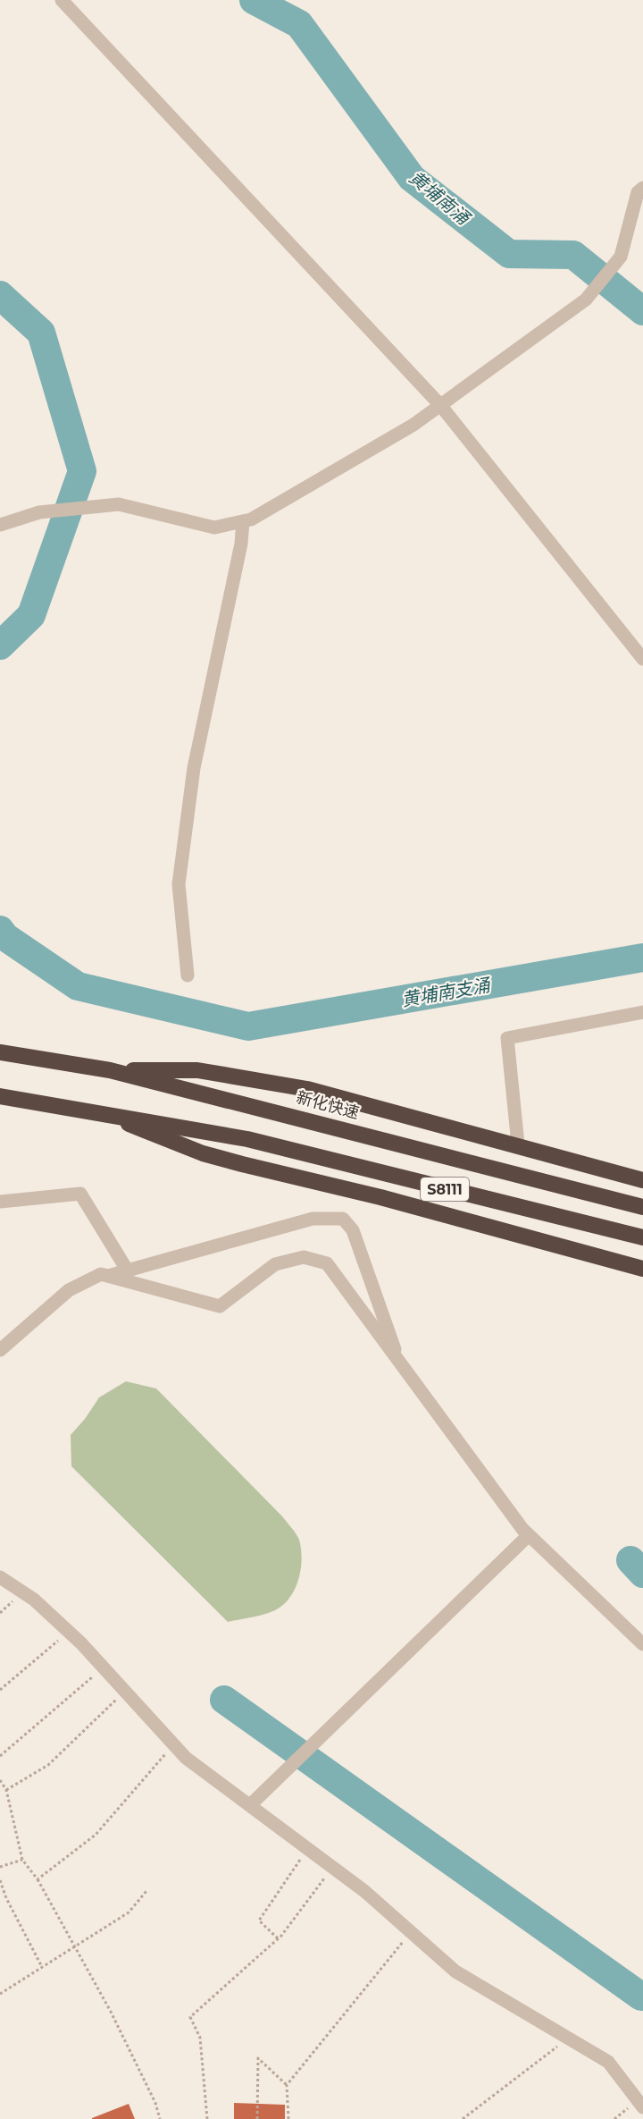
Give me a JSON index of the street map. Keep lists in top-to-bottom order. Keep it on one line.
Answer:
{"streets":{"highway":["新化快速","S8111"]},"water":["黄埔南涌","黄埔南支涌"]}
